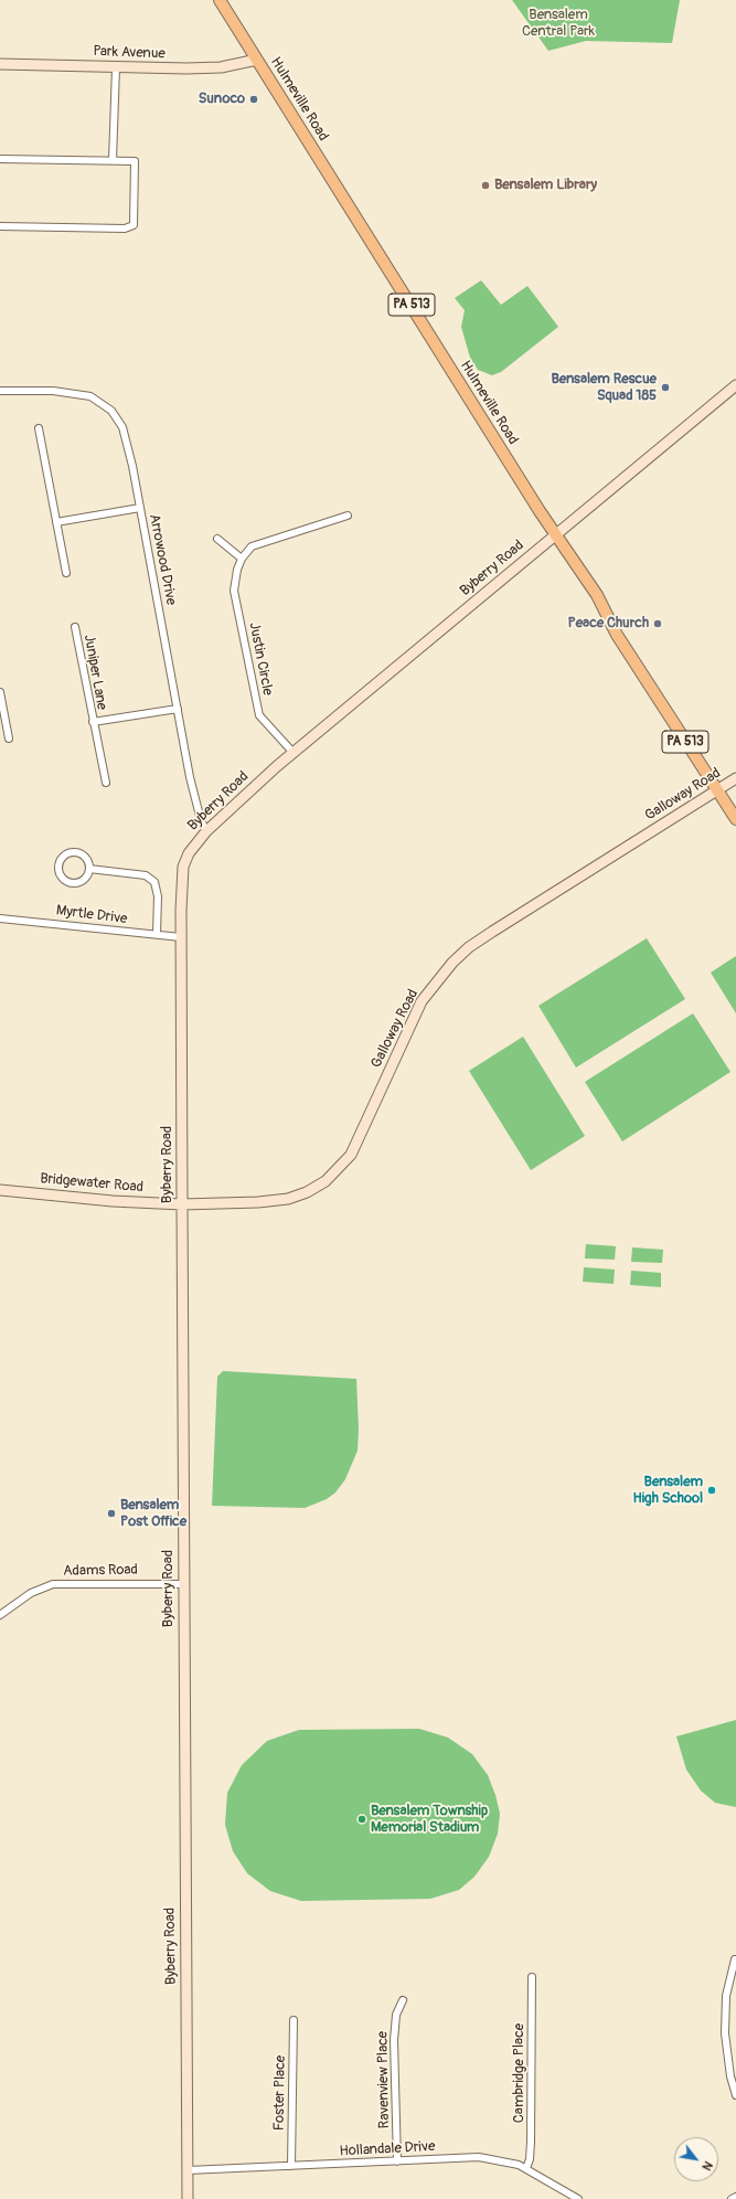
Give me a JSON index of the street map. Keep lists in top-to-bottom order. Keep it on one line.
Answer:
{"streets":{"main road":["Hulmeville Road","PA 513"],"street":["Park Avenue","Arrowood Drive","Byberry Road","Justin Circle","Juniper Lane","Galloway Road","Myrtle Drive","Bridgewater Road","Adams Road","Cambridge Place","Ravenview Place","Foster Place","Hollandale Drive"]},"crossings":[["Park Avenue","Hulmeville Road"],["Hulmeville Road","Byberry Road"],["Hulmeville Road","Galloway Road"],["Arrowood Drive","Byberry Road"],["Arrowood Drive","Juniper Lane"],["Byberry Road","Justin Circle"],["Byberry Road","Galloway Road"],["Byberry Road","Myrtle Drive"],["Byberry Road","Bridgewater Road"],["Byberry Road","Adams Road"],["Byberry Road","Hollandale Drive"],["Galloway Road","Bridgewater Road"],["Cambridge Place","Hollandale Drive"],["Ravenview Place","Hollandale Drive"],["Foster Place","Hollandale Drive"]],"parks":["Bensalem Central Park"],"places":["Sunoco","Bensalem Library","Bensalem Rescue Squad 185","Peace Church","Bensalem High School","Bensalem Post Office","Bensalem Township Memorial Stadium"],"north":"bottom right"}
